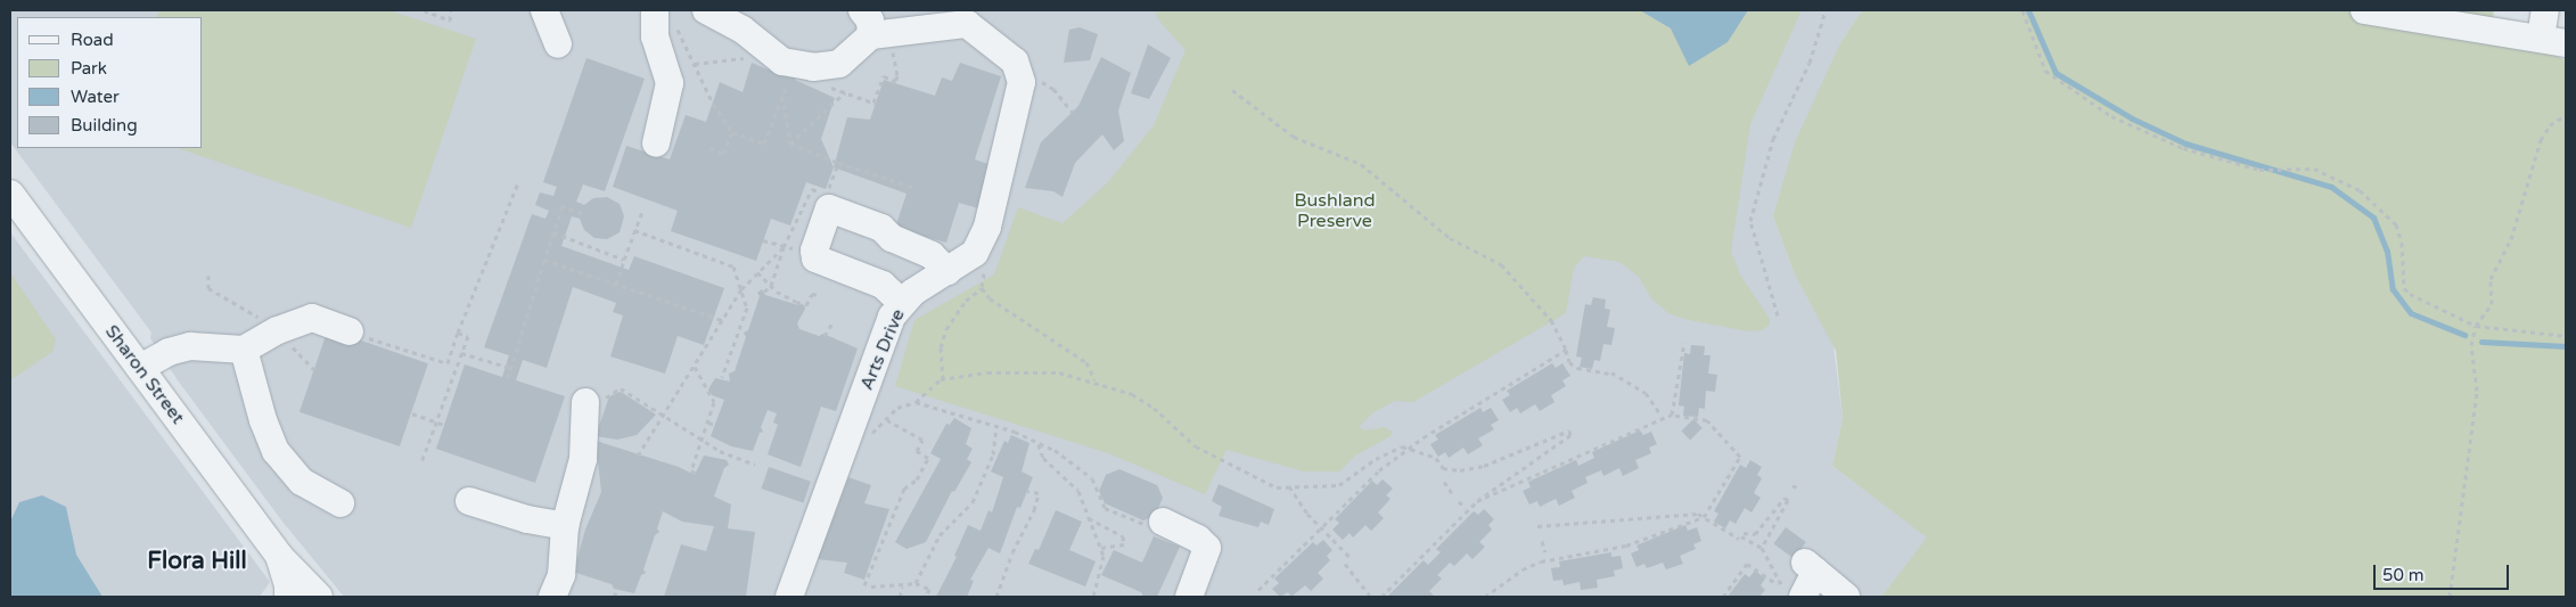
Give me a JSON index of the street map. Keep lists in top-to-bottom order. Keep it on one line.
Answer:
{"streets":{"street":["Arts Drive","Sharon Street"]},"districts":["Flora Hill"],"parks":["Bushland Preserve"],"legend":["Road","Park","Water","Building"],"scale_bar":"50 m"}
